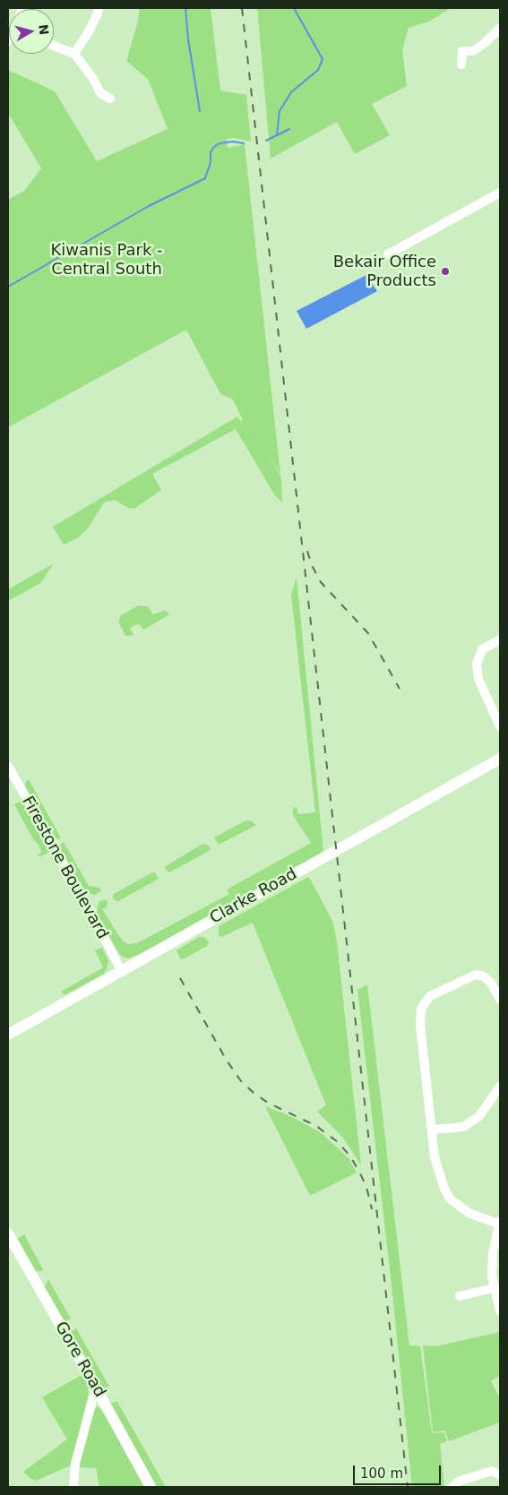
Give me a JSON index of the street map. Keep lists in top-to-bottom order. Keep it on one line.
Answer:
{"streets":{"main road":["Clarke Road","Gore Road"],"street":["Firestone Boulevard"]},"crossings":[["Firestone Boulevard","Clarke Road"]],"parks":["Kiwanis Park - Central South"],"places":["Bekair Office Products"],"scale_bar":"100 m","north":"right"}
